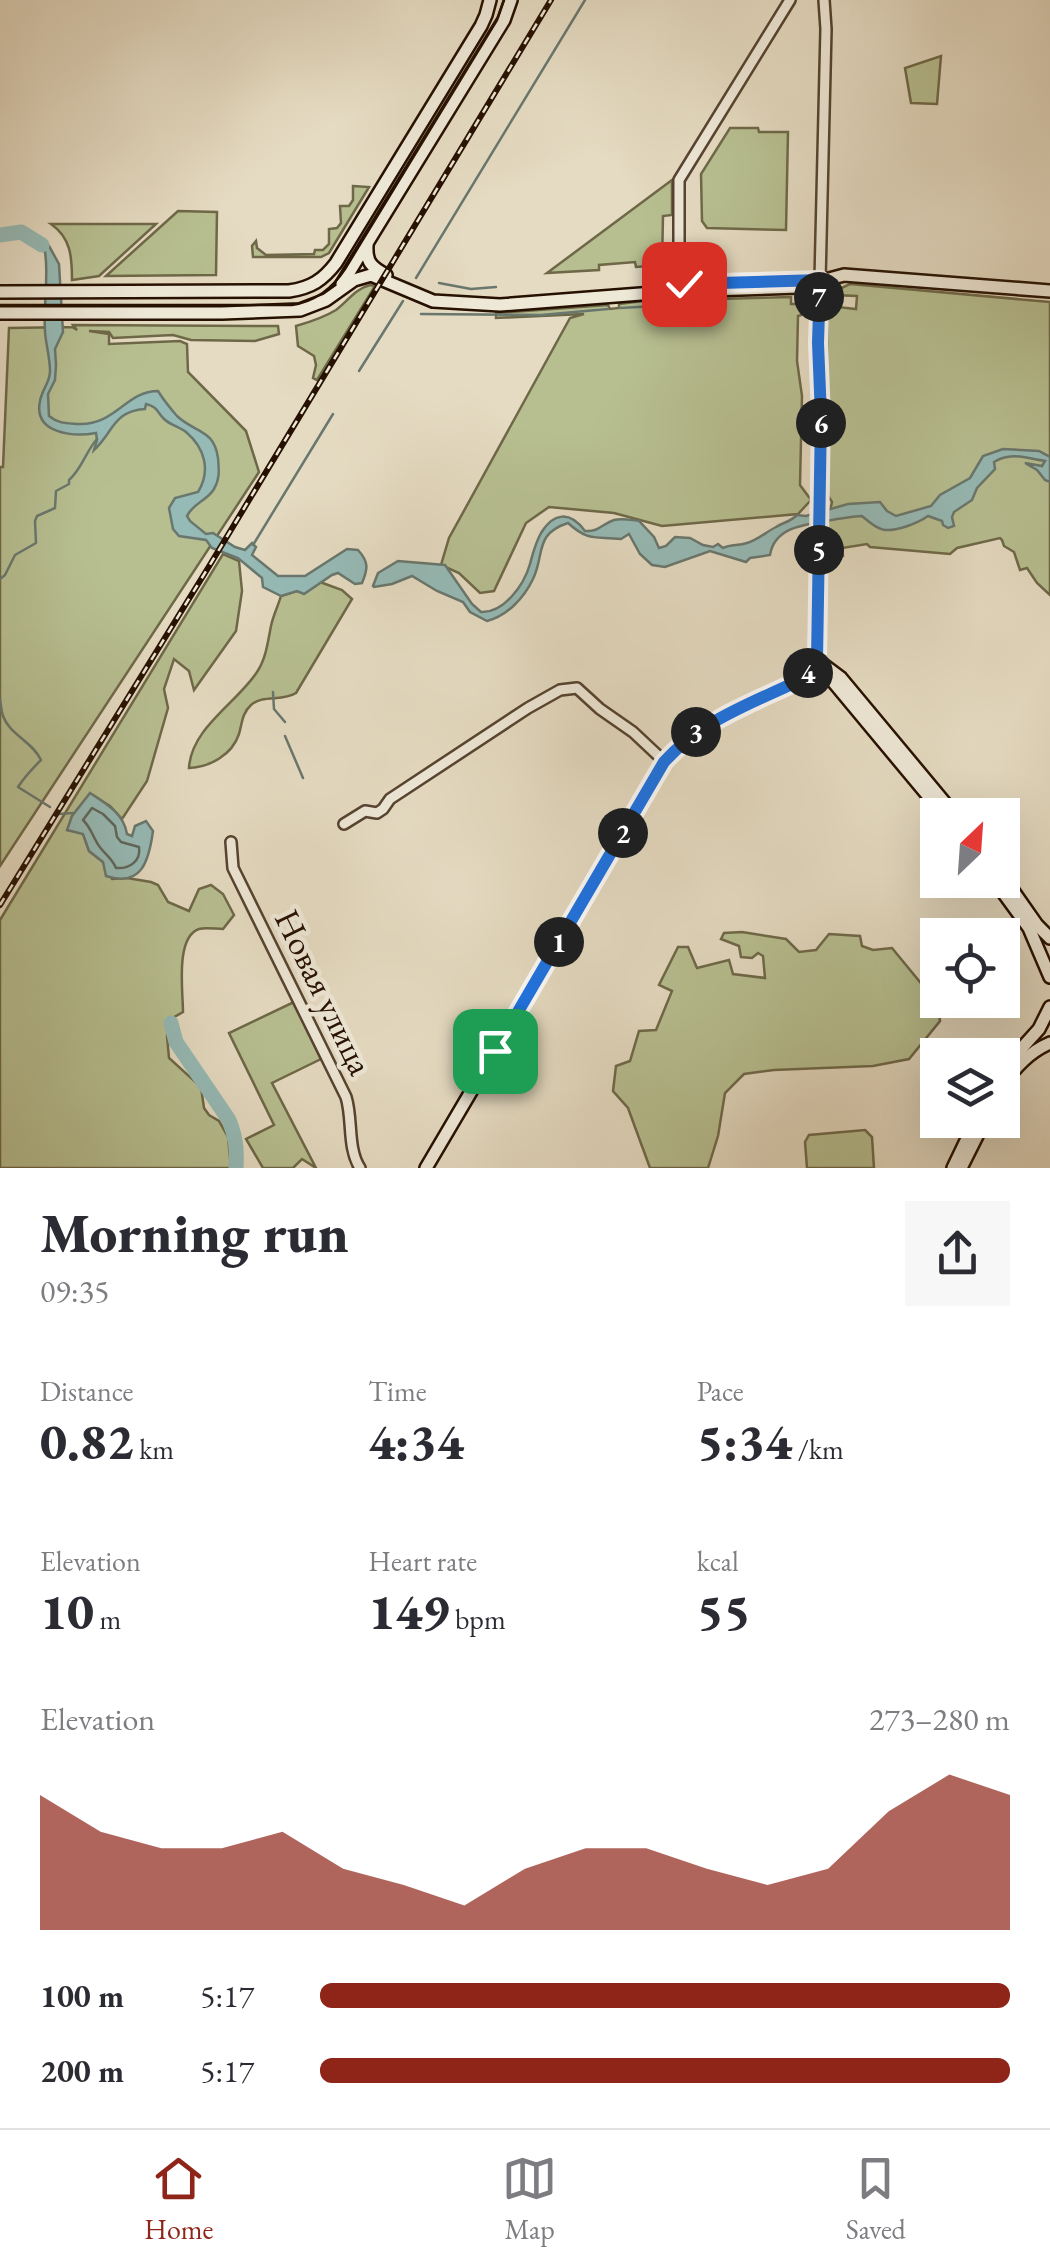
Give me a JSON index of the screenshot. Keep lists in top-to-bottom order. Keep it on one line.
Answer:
{"streets":{"street":["Новая улица"]},"north":"top right","page":{"pins":["7","6","5","4","3","2","1"],"heading":["Morning run","09:35"],"stats":[["Distance","0.82 km"],["Time","4:34"],["Pace","5:34 /km"],["Elevation","10 m"],["Heart rate","149 bpm"],["kcal","55"]],"chart":["Elevation","273–280 m"],"list":[{"name":"100 m","note":"5:17"},{"name":"200 m","note":"5:17"}],"tabs":["Home","Map","Saved"]}}
